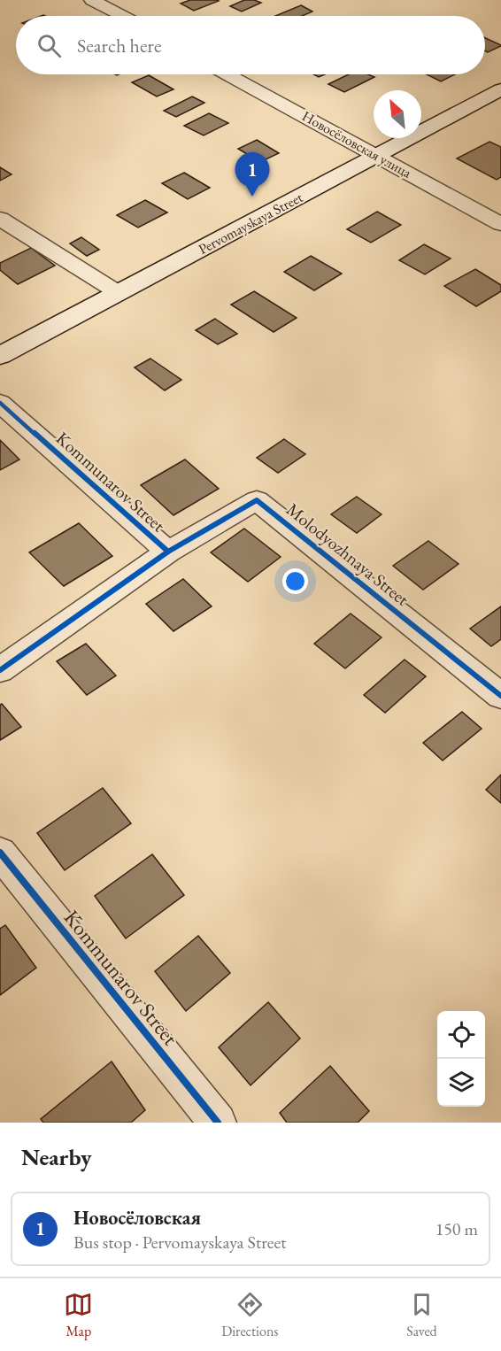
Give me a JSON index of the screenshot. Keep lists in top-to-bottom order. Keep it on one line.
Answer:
{"streets":{"main road":["Pervomayskaya Street"],"street":["Новосёловская улица","Kommunarov Street","Molodyozhnaya Street"]},"crossings":[["Новосёловская улица","Pervomayskaya Street"],["Kommunarov Street","Molodyozhnaya Street"]],"north":"top left","page":{"search":"Search here","pins":"1","heading":"Nearby","list":[{"mark":"1","name":"Новосёловская","note":"Bus stop · Pervomayskaya Street","value":"150 m"}],"nav":["Map","Directions","Saved"]}}
